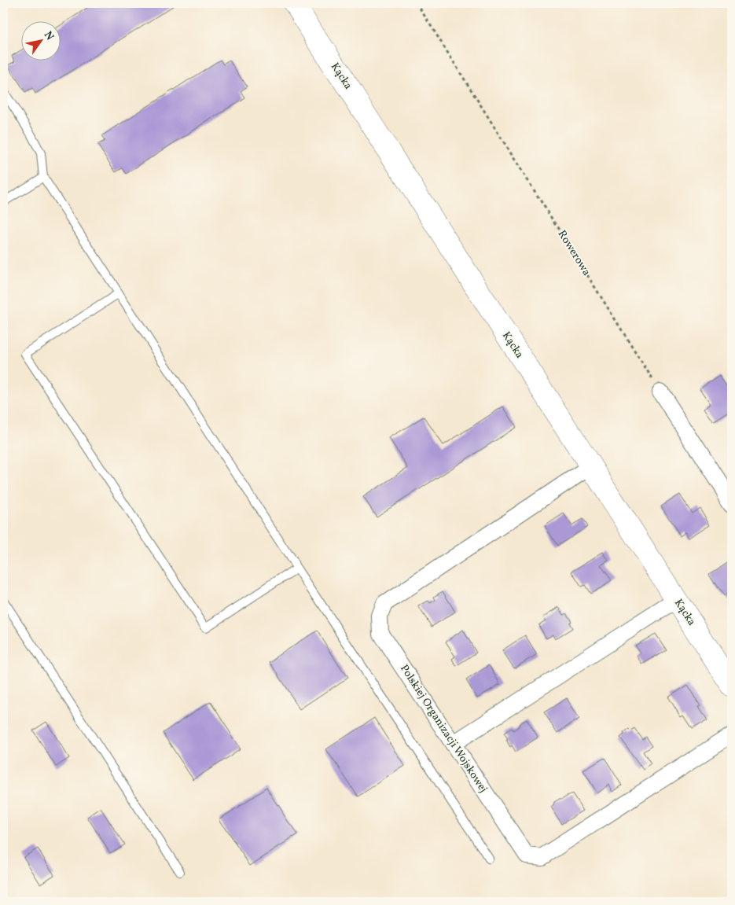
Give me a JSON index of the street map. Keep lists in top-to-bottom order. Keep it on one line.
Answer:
{"streets":{"street":["Kącka","Polskiej Organizacji Wojskowej"],"path":["Rowerowa"]},"crossings":[["Kącka","Polskiej Organizacji Wojskowej"]],"north":"top right"}
